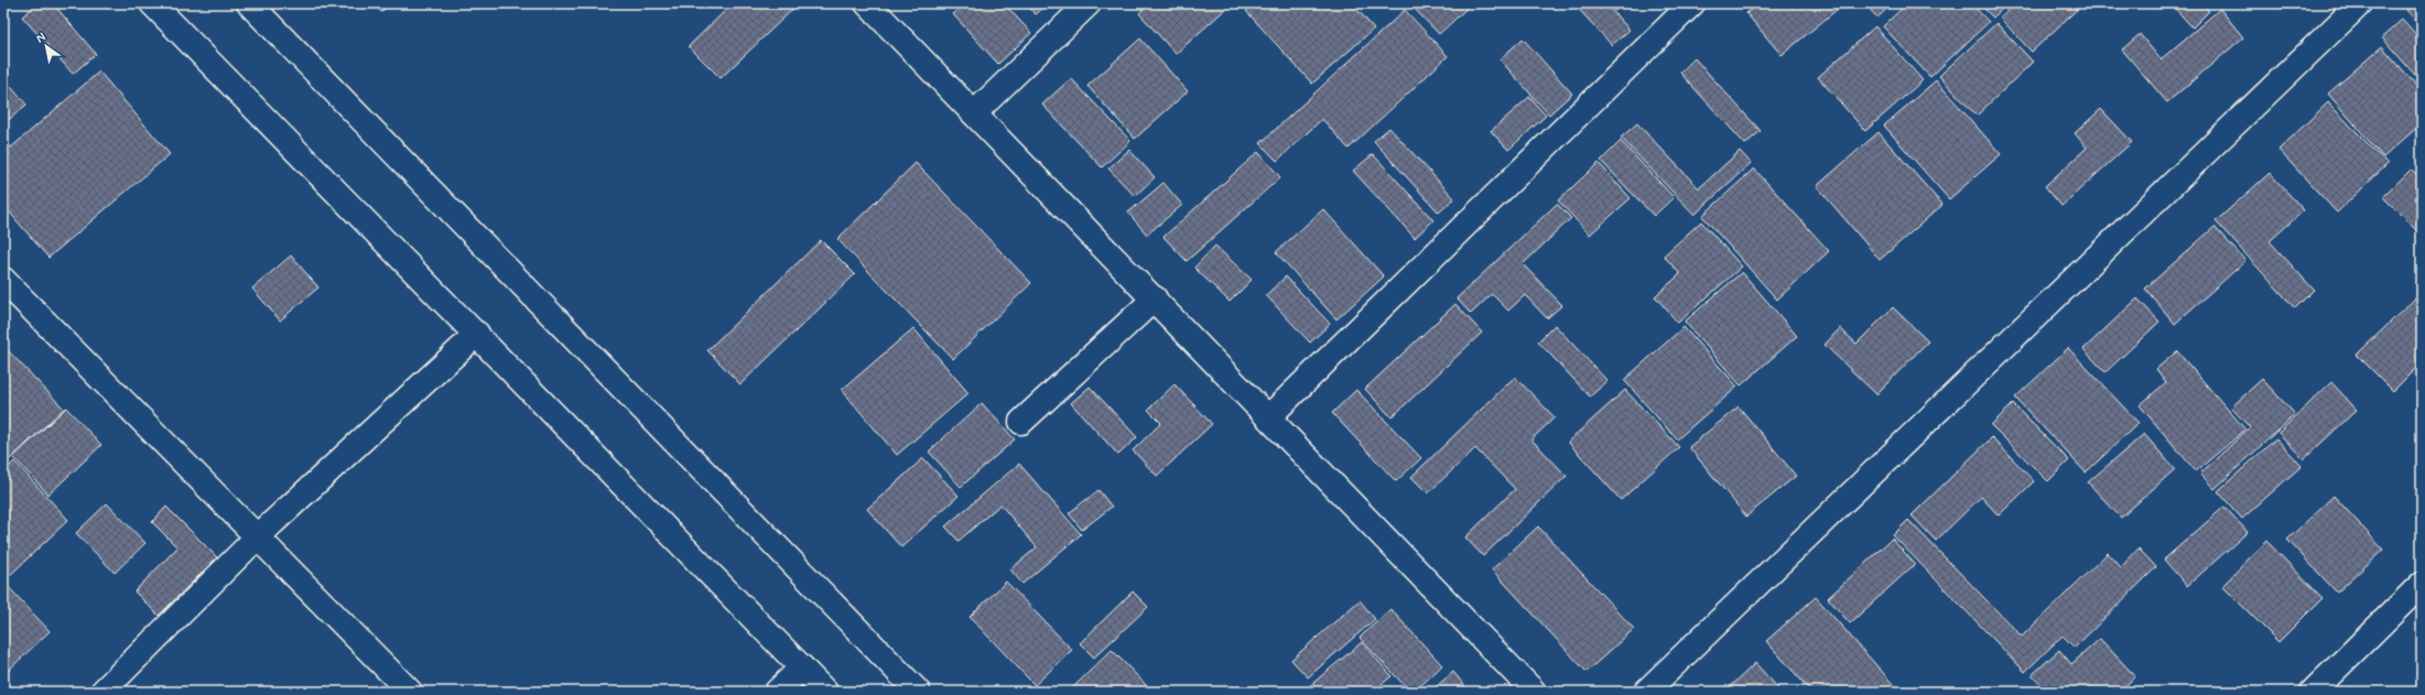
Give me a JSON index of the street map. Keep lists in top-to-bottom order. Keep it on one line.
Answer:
{"north":"top left"}
